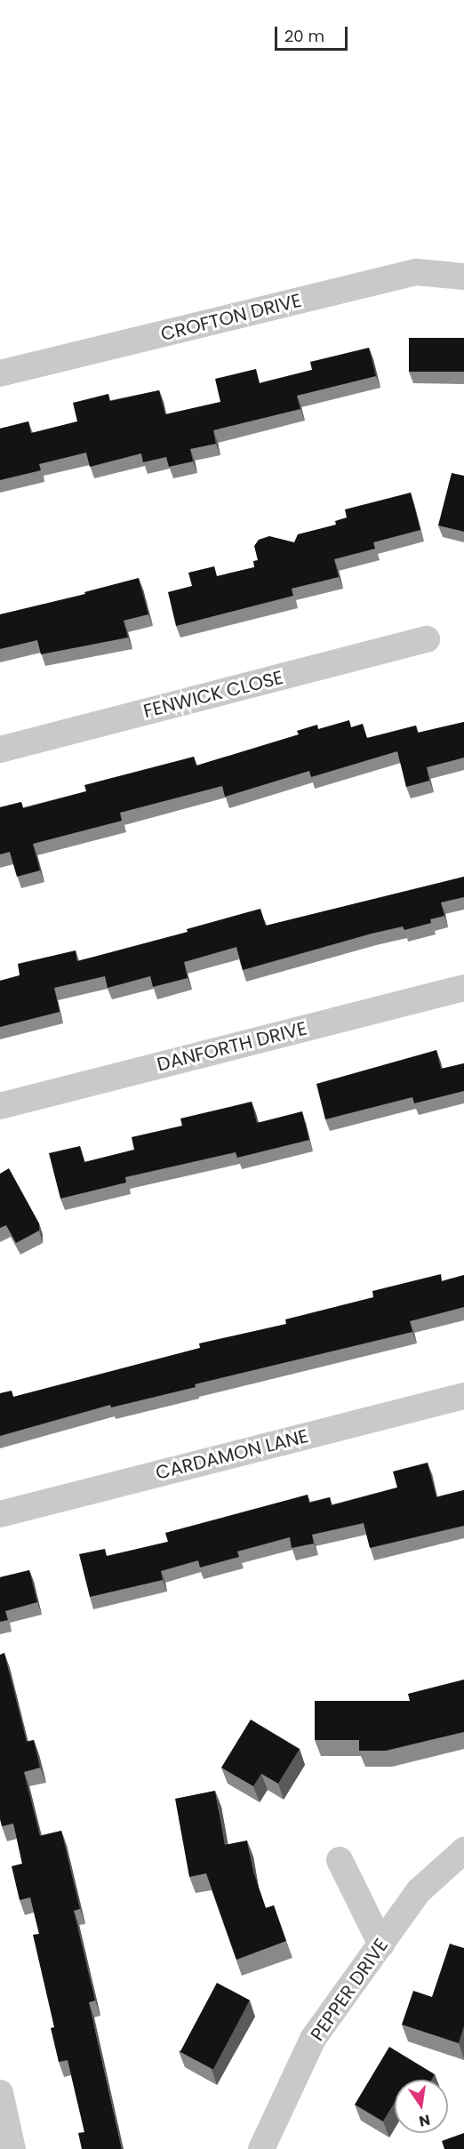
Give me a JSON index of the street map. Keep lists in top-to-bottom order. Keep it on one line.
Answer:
{"streets":{"street":["CROFTON DRIVE","FENWICK CLOSE","DANFORTH DRIVE","CARDAMON LANE","PEPPER DRIVE"]},"scale_bar":"20 m","north":"bottom"}
